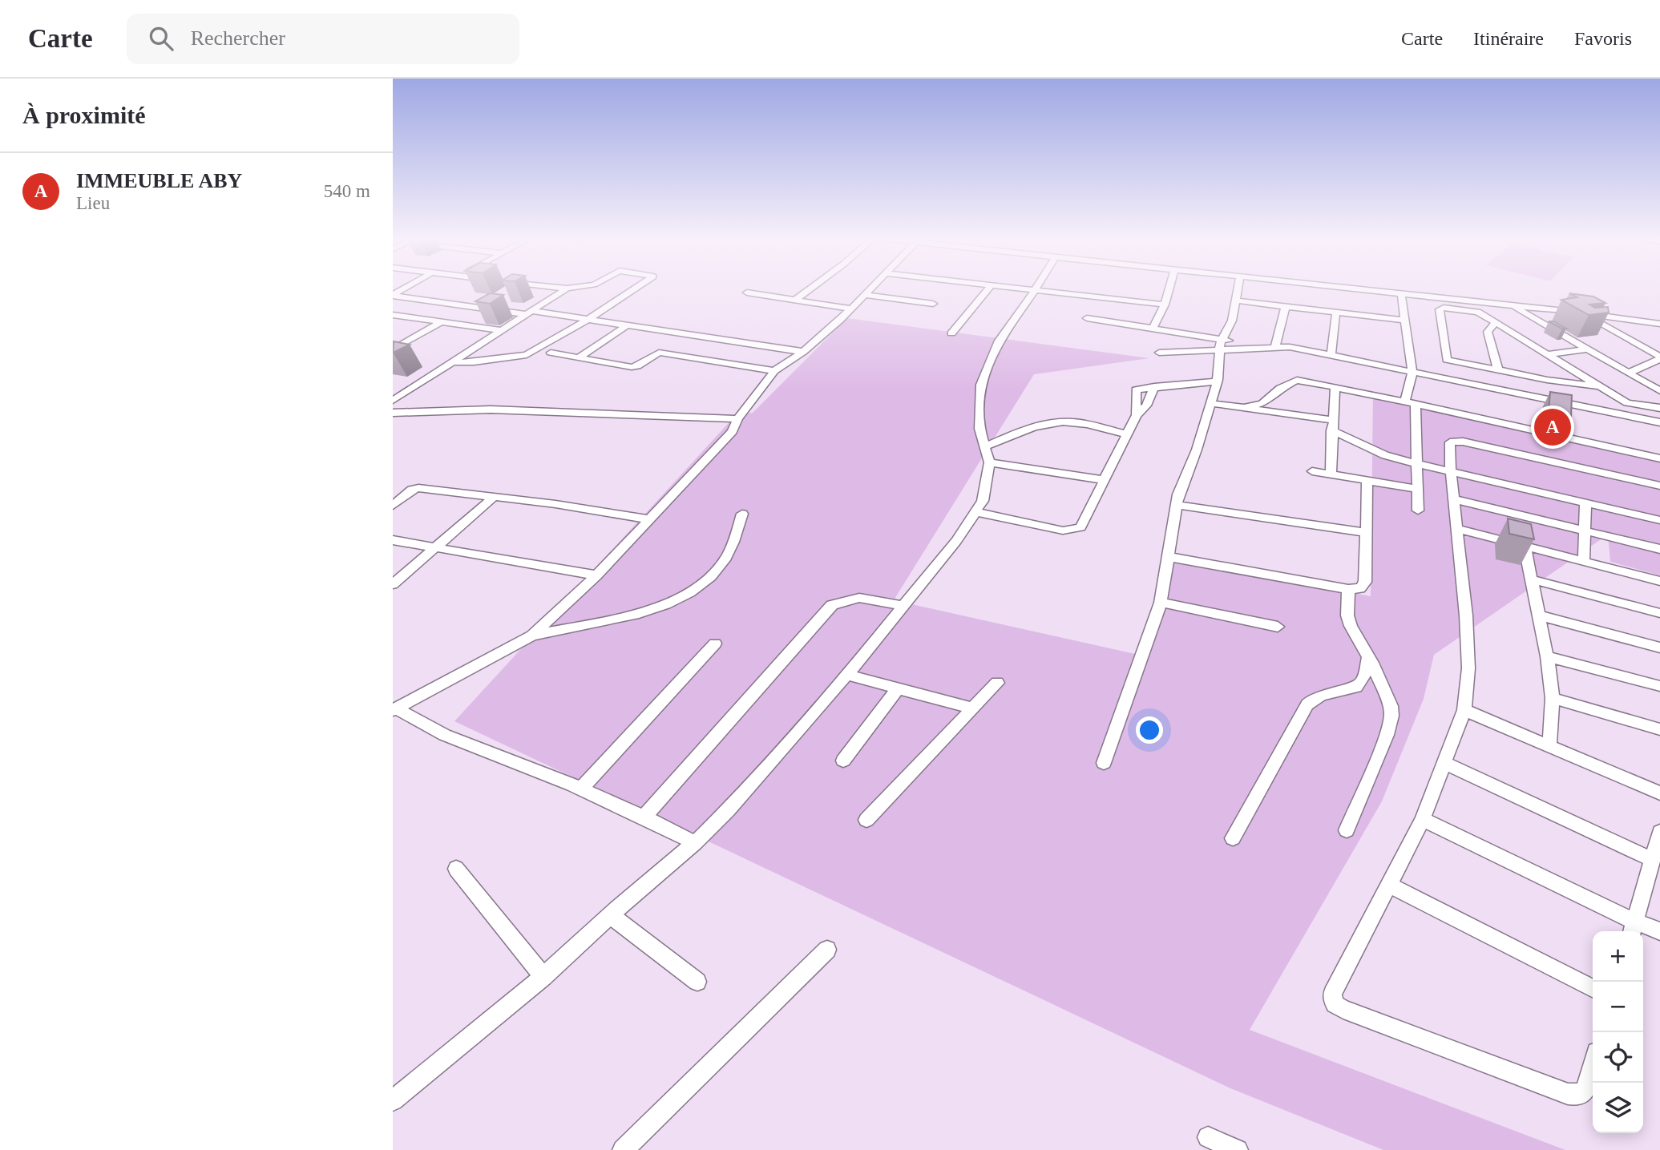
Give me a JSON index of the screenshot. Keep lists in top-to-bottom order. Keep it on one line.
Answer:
{"page":{"header":"Carte","search":"Rechercher","nav":["Carte","Itinéraire","Favoris"],"heading":"À proximité","list":[{"mark":"A","name":"IMMEUBLE ABY","note":"Lieu","value":"540 m"}],"pins":"A","map_buttons":["+","−"]}}
